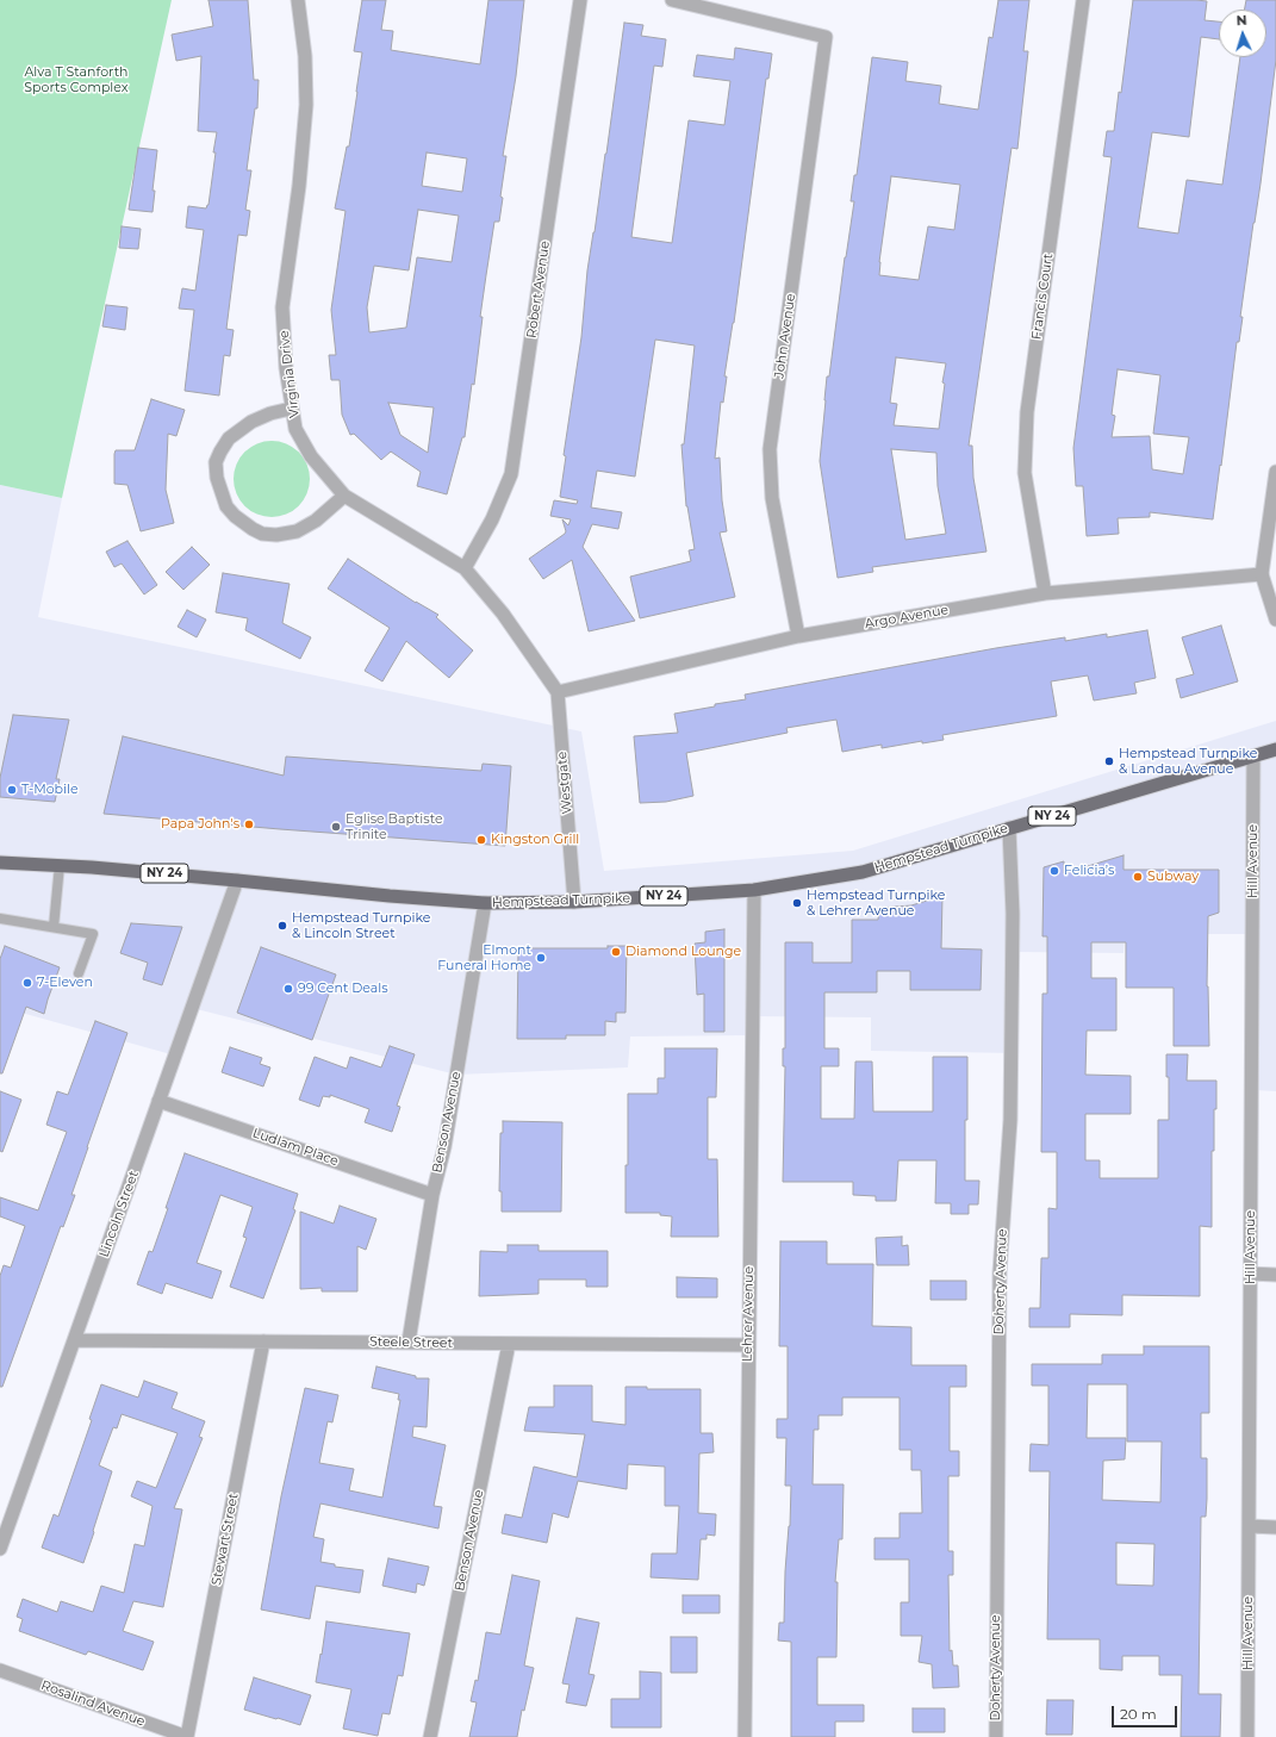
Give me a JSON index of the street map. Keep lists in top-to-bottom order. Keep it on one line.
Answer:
{"streets":{"main road":["NY 24","Hempstead Turnpike"],"street":["Robert Avenue","Francis Court","John Avenue","Virginia Drive","Argo Avenue","Westgate","Hill Avenue","Benson Avenue","Ludlam Place","Lincoln Street","Doherty Avenue","Lehrer Avenue","Steele Street","Stewart Street","Rosalind Avenue"]},"crossings":[["Robert Avenue","Virginia Drive"],["Francis Court","Argo Avenue"],["John Avenue","Argo Avenue"],["Virginia Drive","Argo Avenue"],["Virginia Drive","Westgate"],["Argo Avenue","Westgate"],["Westgate","Hempstead Turnpike"],["Hempstead Turnpike","Hill Avenue"],["Hempstead Turnpike","Benson Avenue"],["Hempstead Turnpike","Lincoln Street"],["Hempstead Turnpike","Doherty Avenue"],["Hempstead Turnpike","Lehrer Avenue"],["Benson Avenue","Ludlam Place"],["Benson Avenue","Steele Street"],["Ludlam Place","Lincoln Street"],["Lincoln Street","Steele Street"],["Lehrer Avenue","Steele Street"],["Steele Street","Stewart Street"],["Stewart Street","Rosalind Avenue"]],"parks":["Alva T Stanforth Sports Complex"],"places":["Hempstead Turnpike & Landau Avenue","T-Mobile","Papa John's","Eglise Baptiste Trinite","Kingston Grill","Felicia’s","Subway","Hempstead Turnpike & Lehrer Avenue","Hempstead Turnpike & Lincoln Street","Diamond Lounge","Elmont Funeral Home","7-Eleven","99 Cent Deals"],"scale_bar":"20 m","north":"top"}
